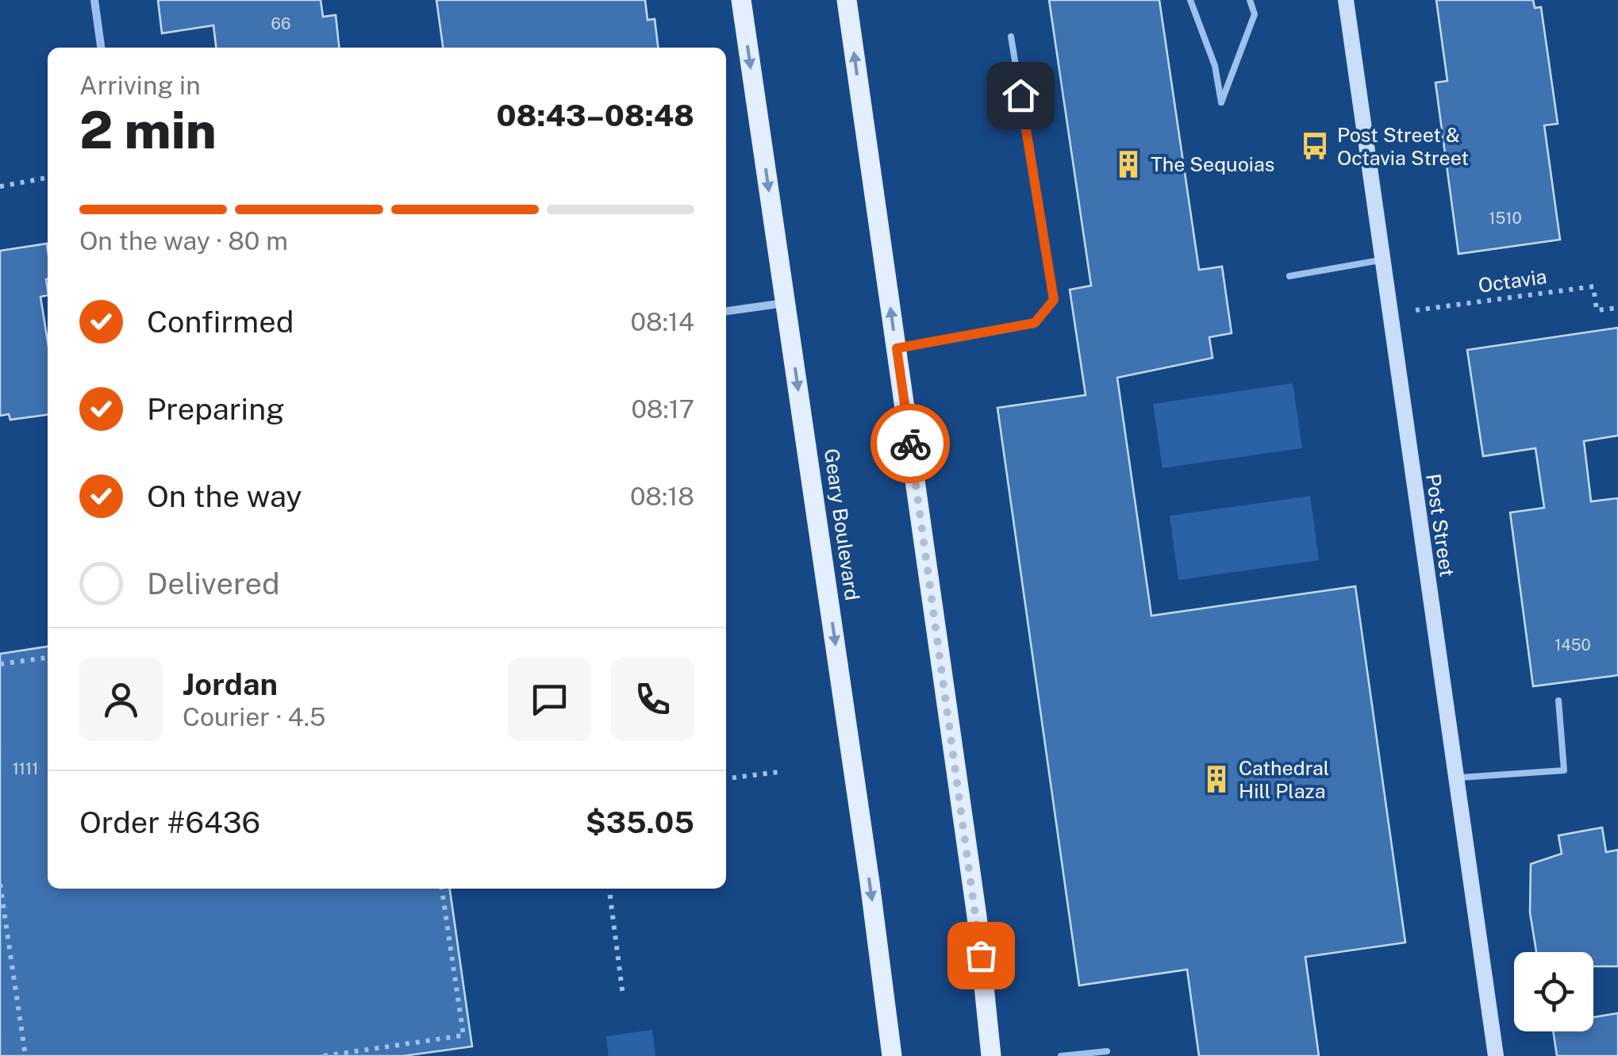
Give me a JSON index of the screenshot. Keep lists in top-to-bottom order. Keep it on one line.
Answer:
{"streets":{"main road":["Geary Boulevard"],"street":["Post Street"],"path":["Octavia"]},"crossings":[["Octavia","Post Street"]],"places":{"bus stop":["Post Street & Octavia Street"],"building":["The Sequoias","Cathedral Hill Plaza"]},"house_numbers":["66","1510","1450","1111"],"page":{"heading":["2 min","Arriving in","08:43–08:48"],"panel":["Jordan","Courier · 4.5","Order #6436","$35.05"],"bar":"On the way · 80 m","list":[["Confirmed","08:14"],["Preparing","08:17"],["On the way","08:18"],"Delivered"]}}
